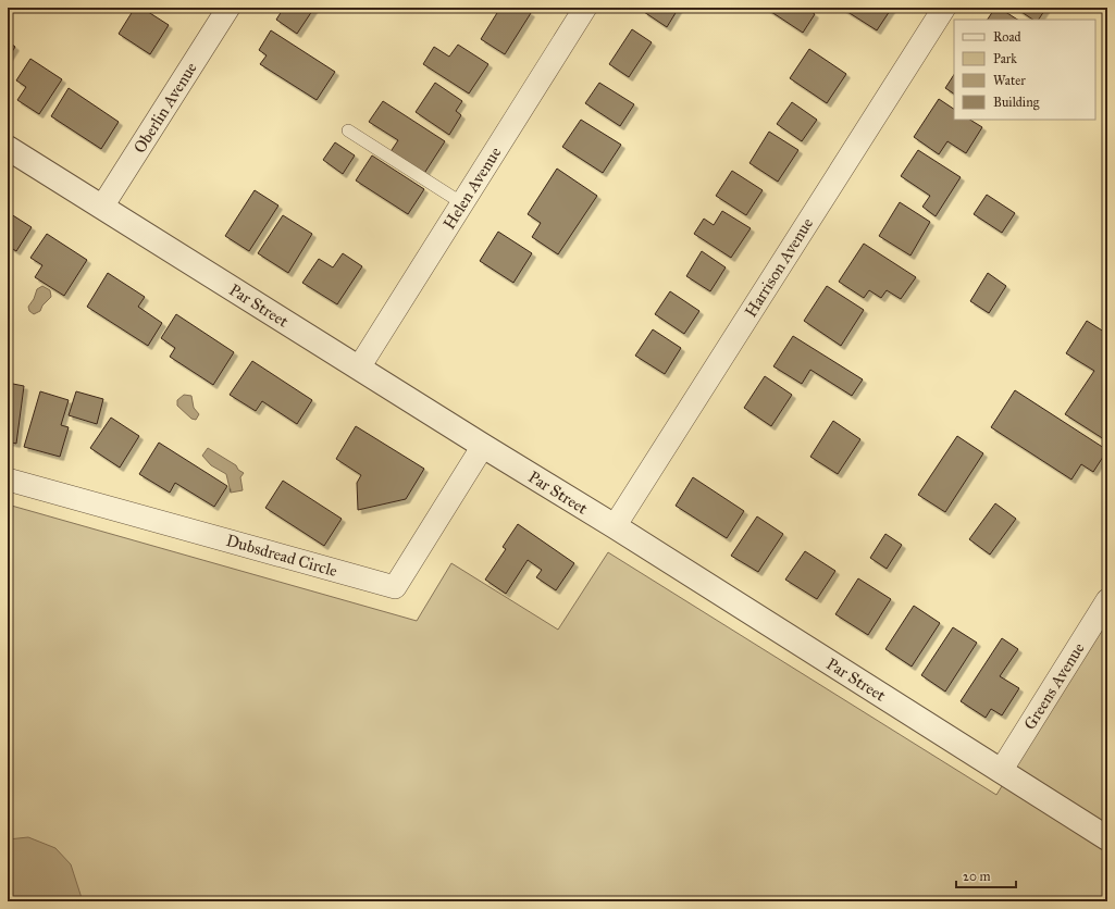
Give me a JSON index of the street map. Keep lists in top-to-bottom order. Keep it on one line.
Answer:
{"streets":{"street":["Oberlin Avenue","Helen Avenue","Harrison Avenue","Par Street","Dubsdread Circle","Greens Avenue"]},"crossings":[["Oberlin Avenue","Par Street"],["Helen Avenue","Par Street"],["Harrison Avenue","Par Street"],["Par Street","Dubsdread Circle"],["Par Street","Greens Avenue"]],"legend":["Road","Park","Water","Building"],"scale_bar":"20 m"}
